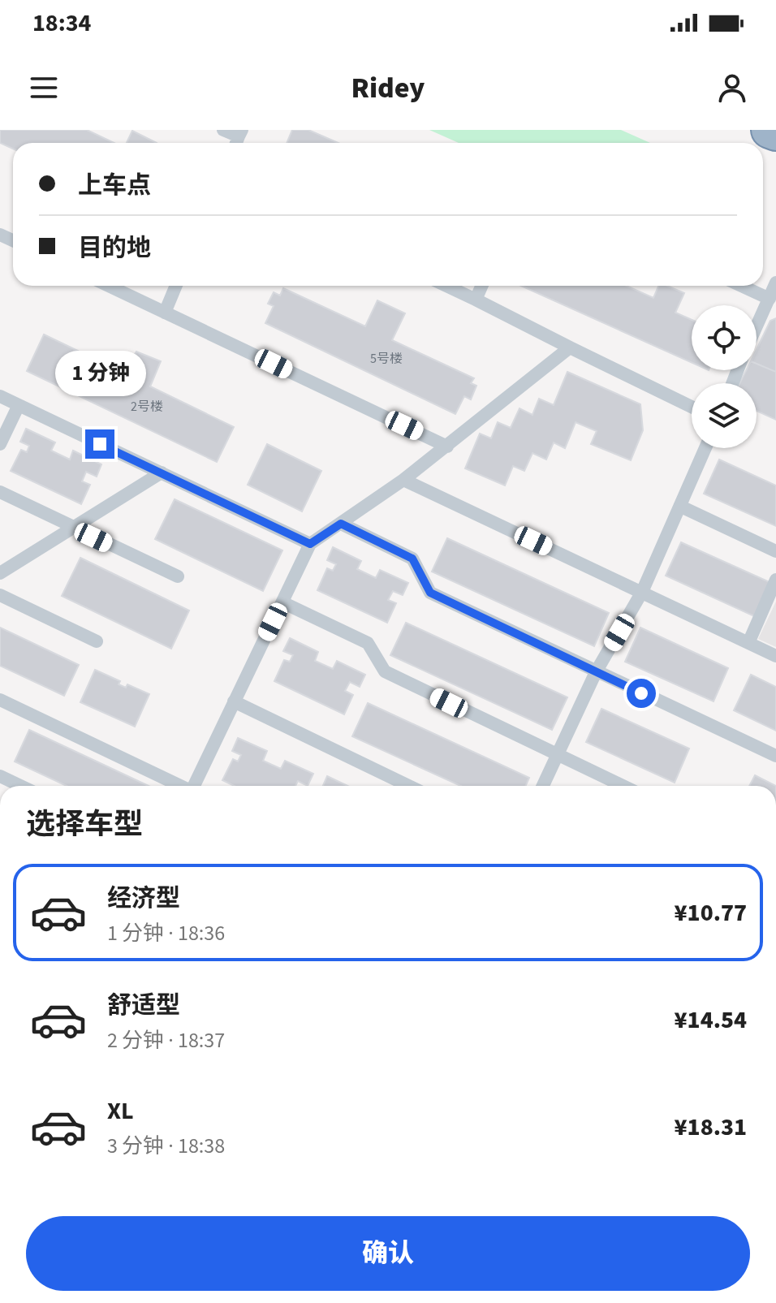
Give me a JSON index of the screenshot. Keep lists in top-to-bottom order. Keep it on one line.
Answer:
{"house_numbers":["5号楼","2号楼"],"page":{"status":"18:34","header":"Ridey","banner":["上车点","目的地"],"bubble":"1 分钟","heading":"选择车型","list":[{"name":"经济型","note":"1 分钟 · 18:36","value":"¥10.77"},{"name":"舒适型","note":"2 分钟 · 18:37","value":"¥14.54"},{"name":"XL","note":"3 分钟 · 18:38","value":"¥18.31"}],"buttons":"确认"}}
